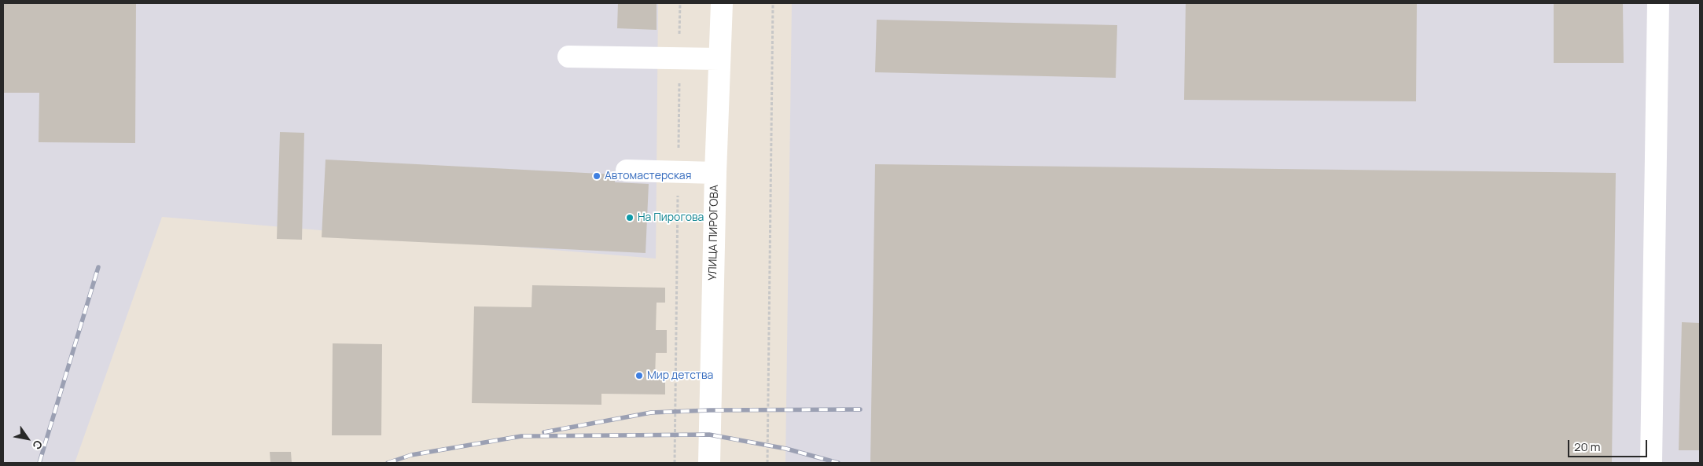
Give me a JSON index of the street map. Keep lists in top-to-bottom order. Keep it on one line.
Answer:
{"streets":{"street":["УЛИЦА ПИРОГОВА"]},"places":["Автомастерская","На Пирогова","Мир детства"],"scale_bar":"20 m","north":"bottom right"}
